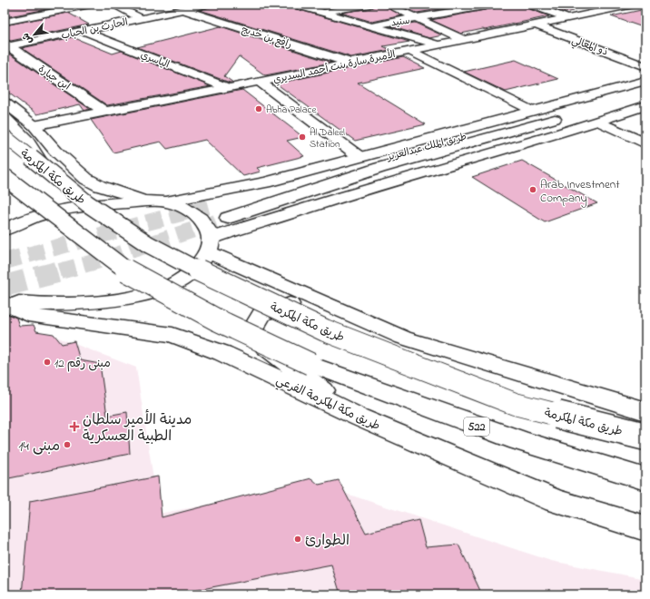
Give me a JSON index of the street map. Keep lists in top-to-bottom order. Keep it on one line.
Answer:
{"streets":{"main road":["سنيد","الحارث بن الحباب","رافع بن خديج","ذو المعالي","الياسري","الأميرة سارة بنت أحمد السديري","ابن جبارة","طريق الملك عبدالعزيز","طريق مكة المكرمة","طريق مكة المكرمة الفرعي","522"]},"crossings":[["الحارث بن الحباب","رافع بن خديج"],["الحارث بن الحباب","الياسري"],["الحارث بن الحباب","ابن جبارة"],["رافع بن خديج","الأميرة سارة بنت أحمد السديري"],["ذو المعالي","الأميرة سارة بنت أحمد السديري"],["الياسري","الأميرة سارة بنت أحمد السديري"],["الأميرة سارة بنت أحمد السديري","ابن جبارة"]],"places":{"other":["Abha Palace","Al Daleel Station","Arab Investment Company","مبنى رقم 12","مبنى 14","الطوارئ"],"health":["مدينة الأمير سلطان الطبية العسكرية"]},"north":"bottom left"}
